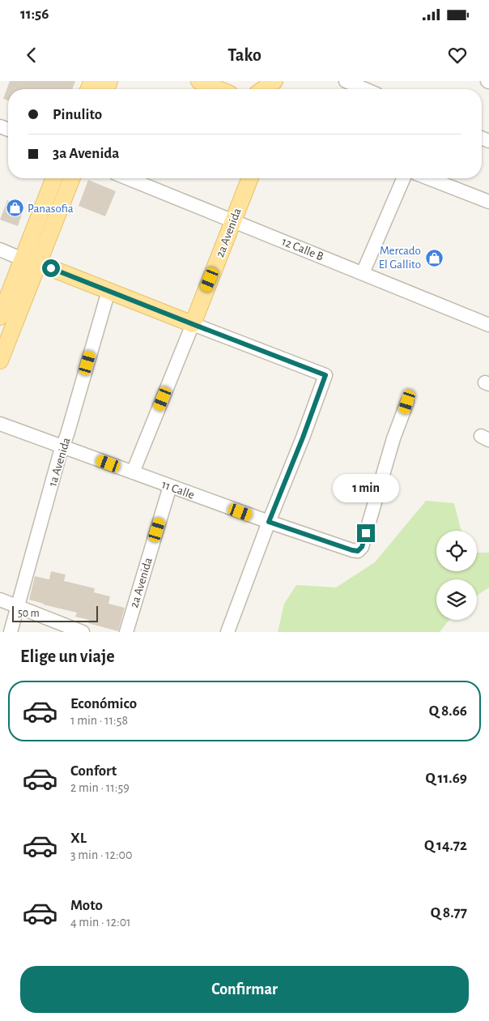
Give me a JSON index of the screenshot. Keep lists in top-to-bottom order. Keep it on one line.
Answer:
{"streets":{"main road":["2a Avenida"],"street":["12 Calle B","1a Avenida","11 Calle"]},"crossings":[["2a Avenida","12 Calle B"],["2a Avenida","11 Calle"],["1a Avenida","11 Calle"]],"places":{"shop":["Panasofia","Mercado El Gallito"]},"scale_bar":"50 m","page":{"status":"11:56","header":"Tako","banner":["Pinulito","3a Avenida"],"bubble":"1 min","scale":"50 m","heading":"Elige un viaje","list":[{"name":"Económico","note":"1 min · 11:58","value":"Q 8.66"},{"name":"Confort","note":"2 min · 11:59","value":"Q 11.69"},{"name":"XL","note":"3 min · 12:00","value":"Q 14.72"},{"name":"Moto","note":"4 min · 12:01","value":"Q 8.77"}],"buttons":"Confirmar"}}
